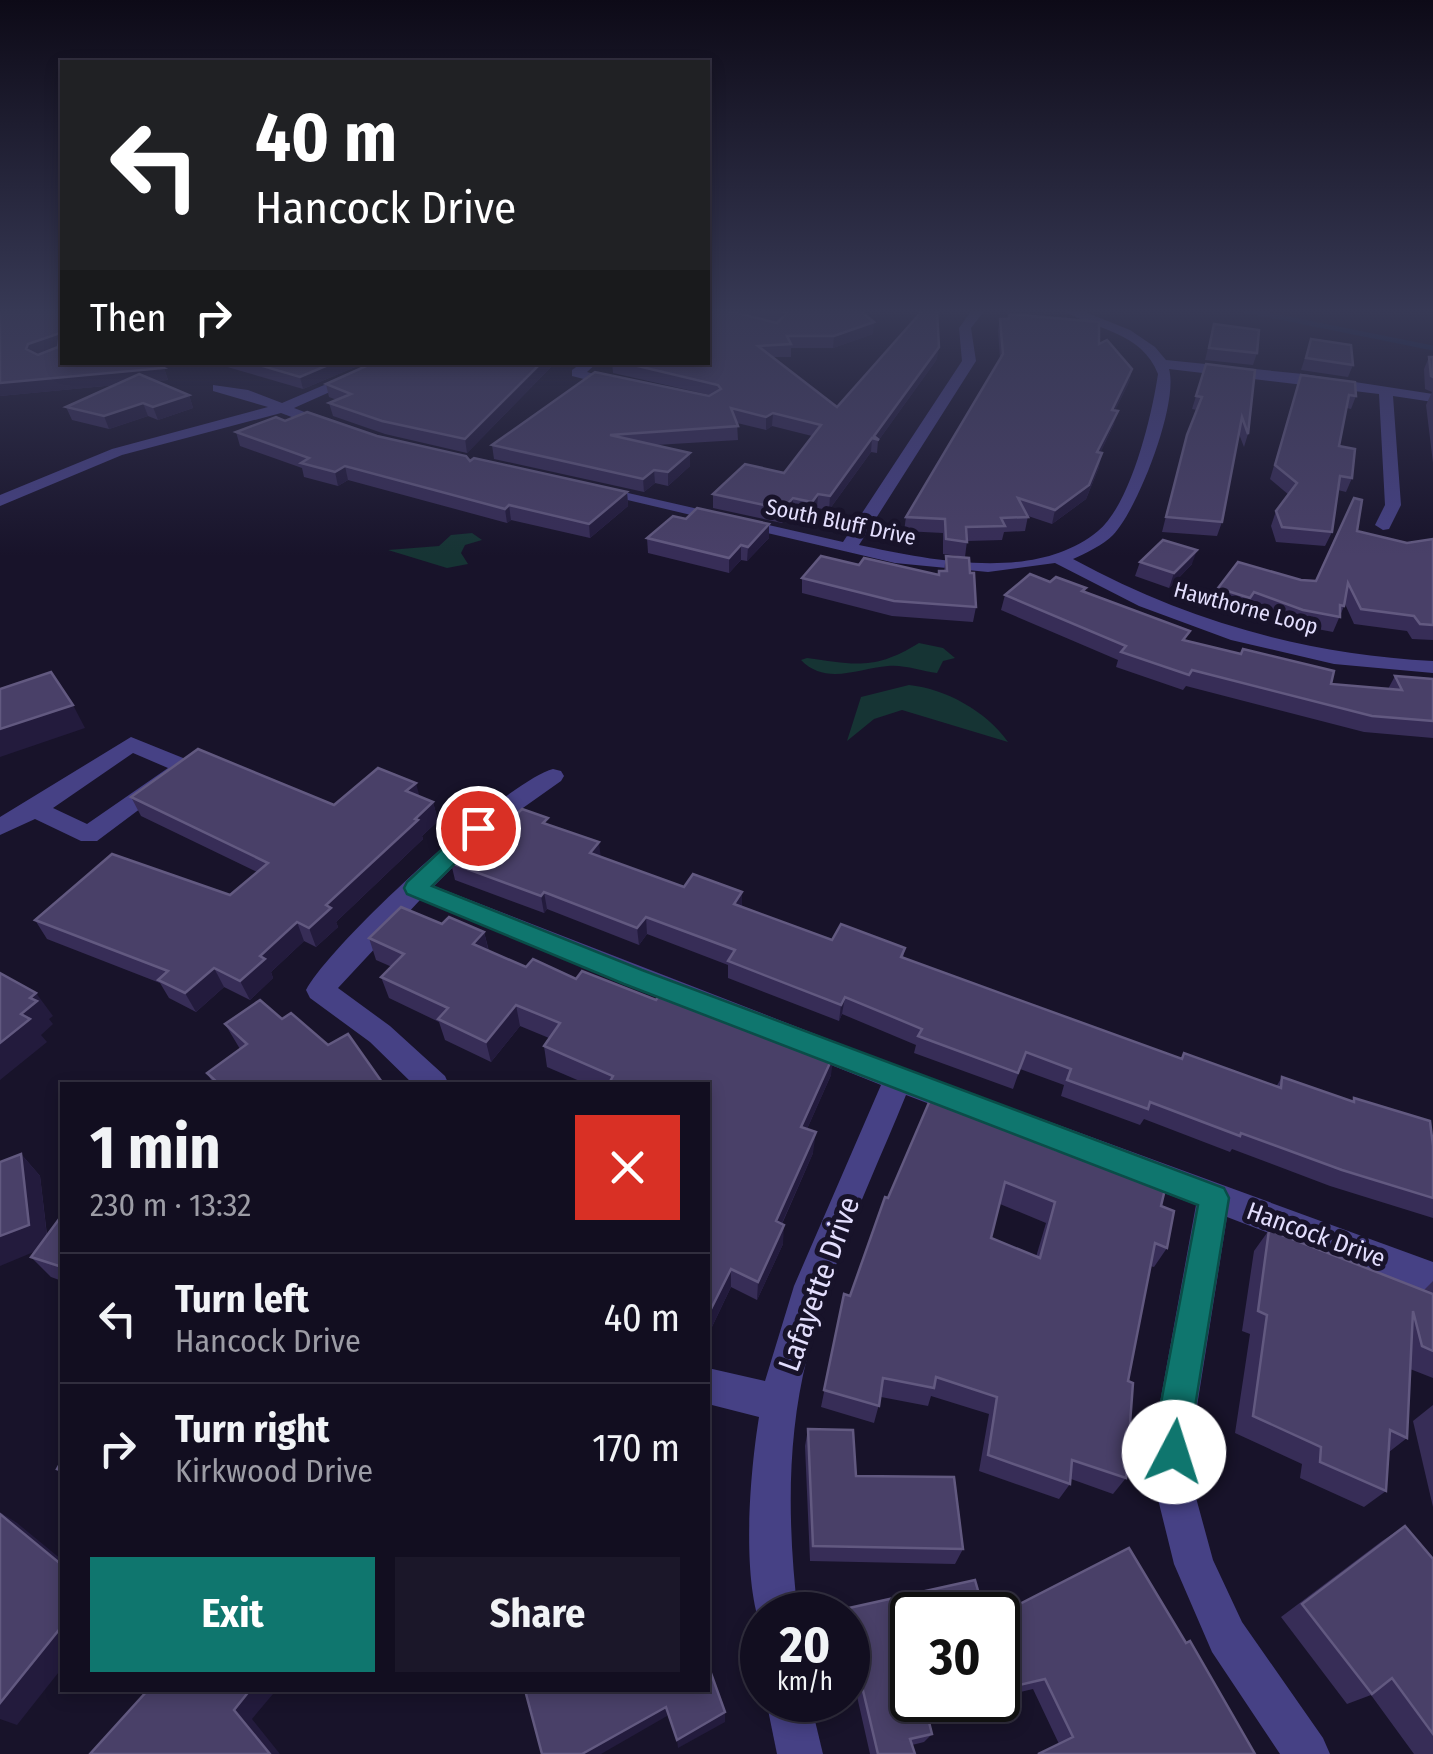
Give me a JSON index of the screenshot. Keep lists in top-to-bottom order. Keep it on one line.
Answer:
{"streets":{"street":["South Bluff Drive","Hawthorne Loop","Hancock Drive","Lafayette Drive"]},"crossings":[["South Bluff Drive","Hawthorne Loop"],["Hancock Drive","Lafayette Drive"]],"page":{"turn":["40 m","Hancock Drive"],"then":"Then","heading":["1 min","230 m · 13:32"],"list":[{"name":"Turn left","note":"Hancock Drive","value":"40 m"},{"name":"Turn right","note":"Kirkwood Drive","value":"170 m"}],"buttons":["Exit","Share"],"speed":"20 km/h","limit":"30"}}
